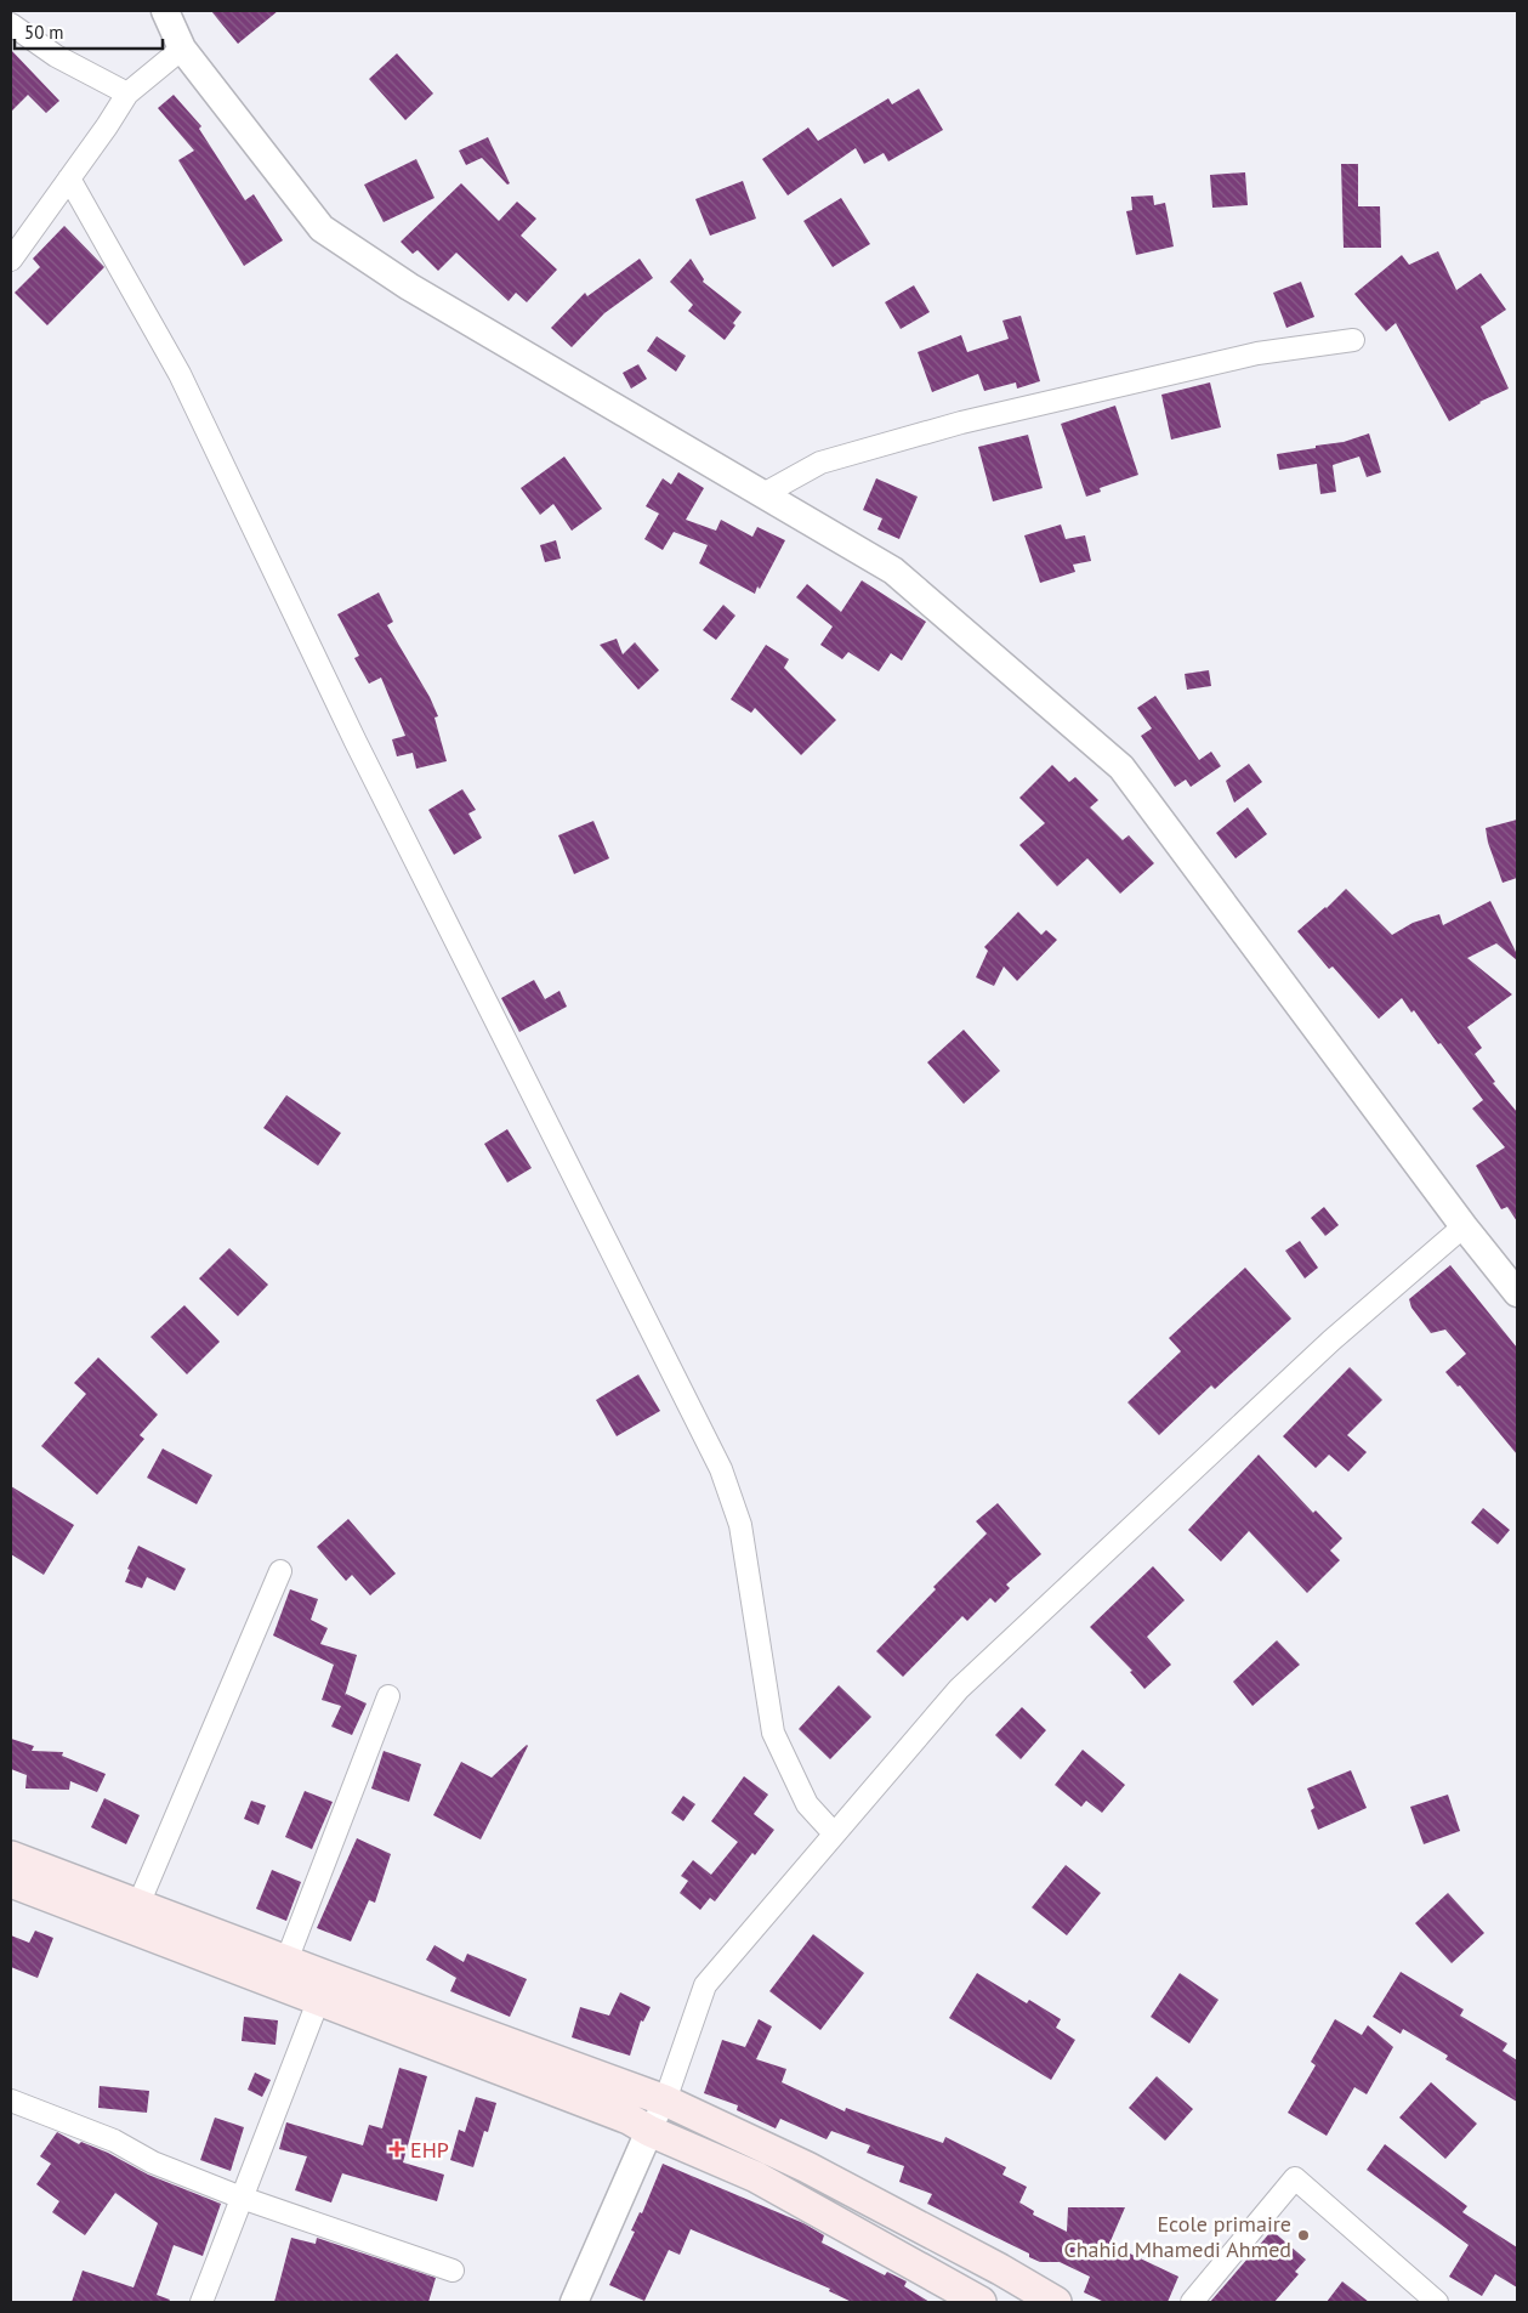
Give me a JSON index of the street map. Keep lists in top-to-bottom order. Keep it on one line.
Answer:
{"places":{"health":["EHP"],"other":["Ecole primaire Chahid Mhamedi Ahmed"]},"scale_bar":"50 m"}
